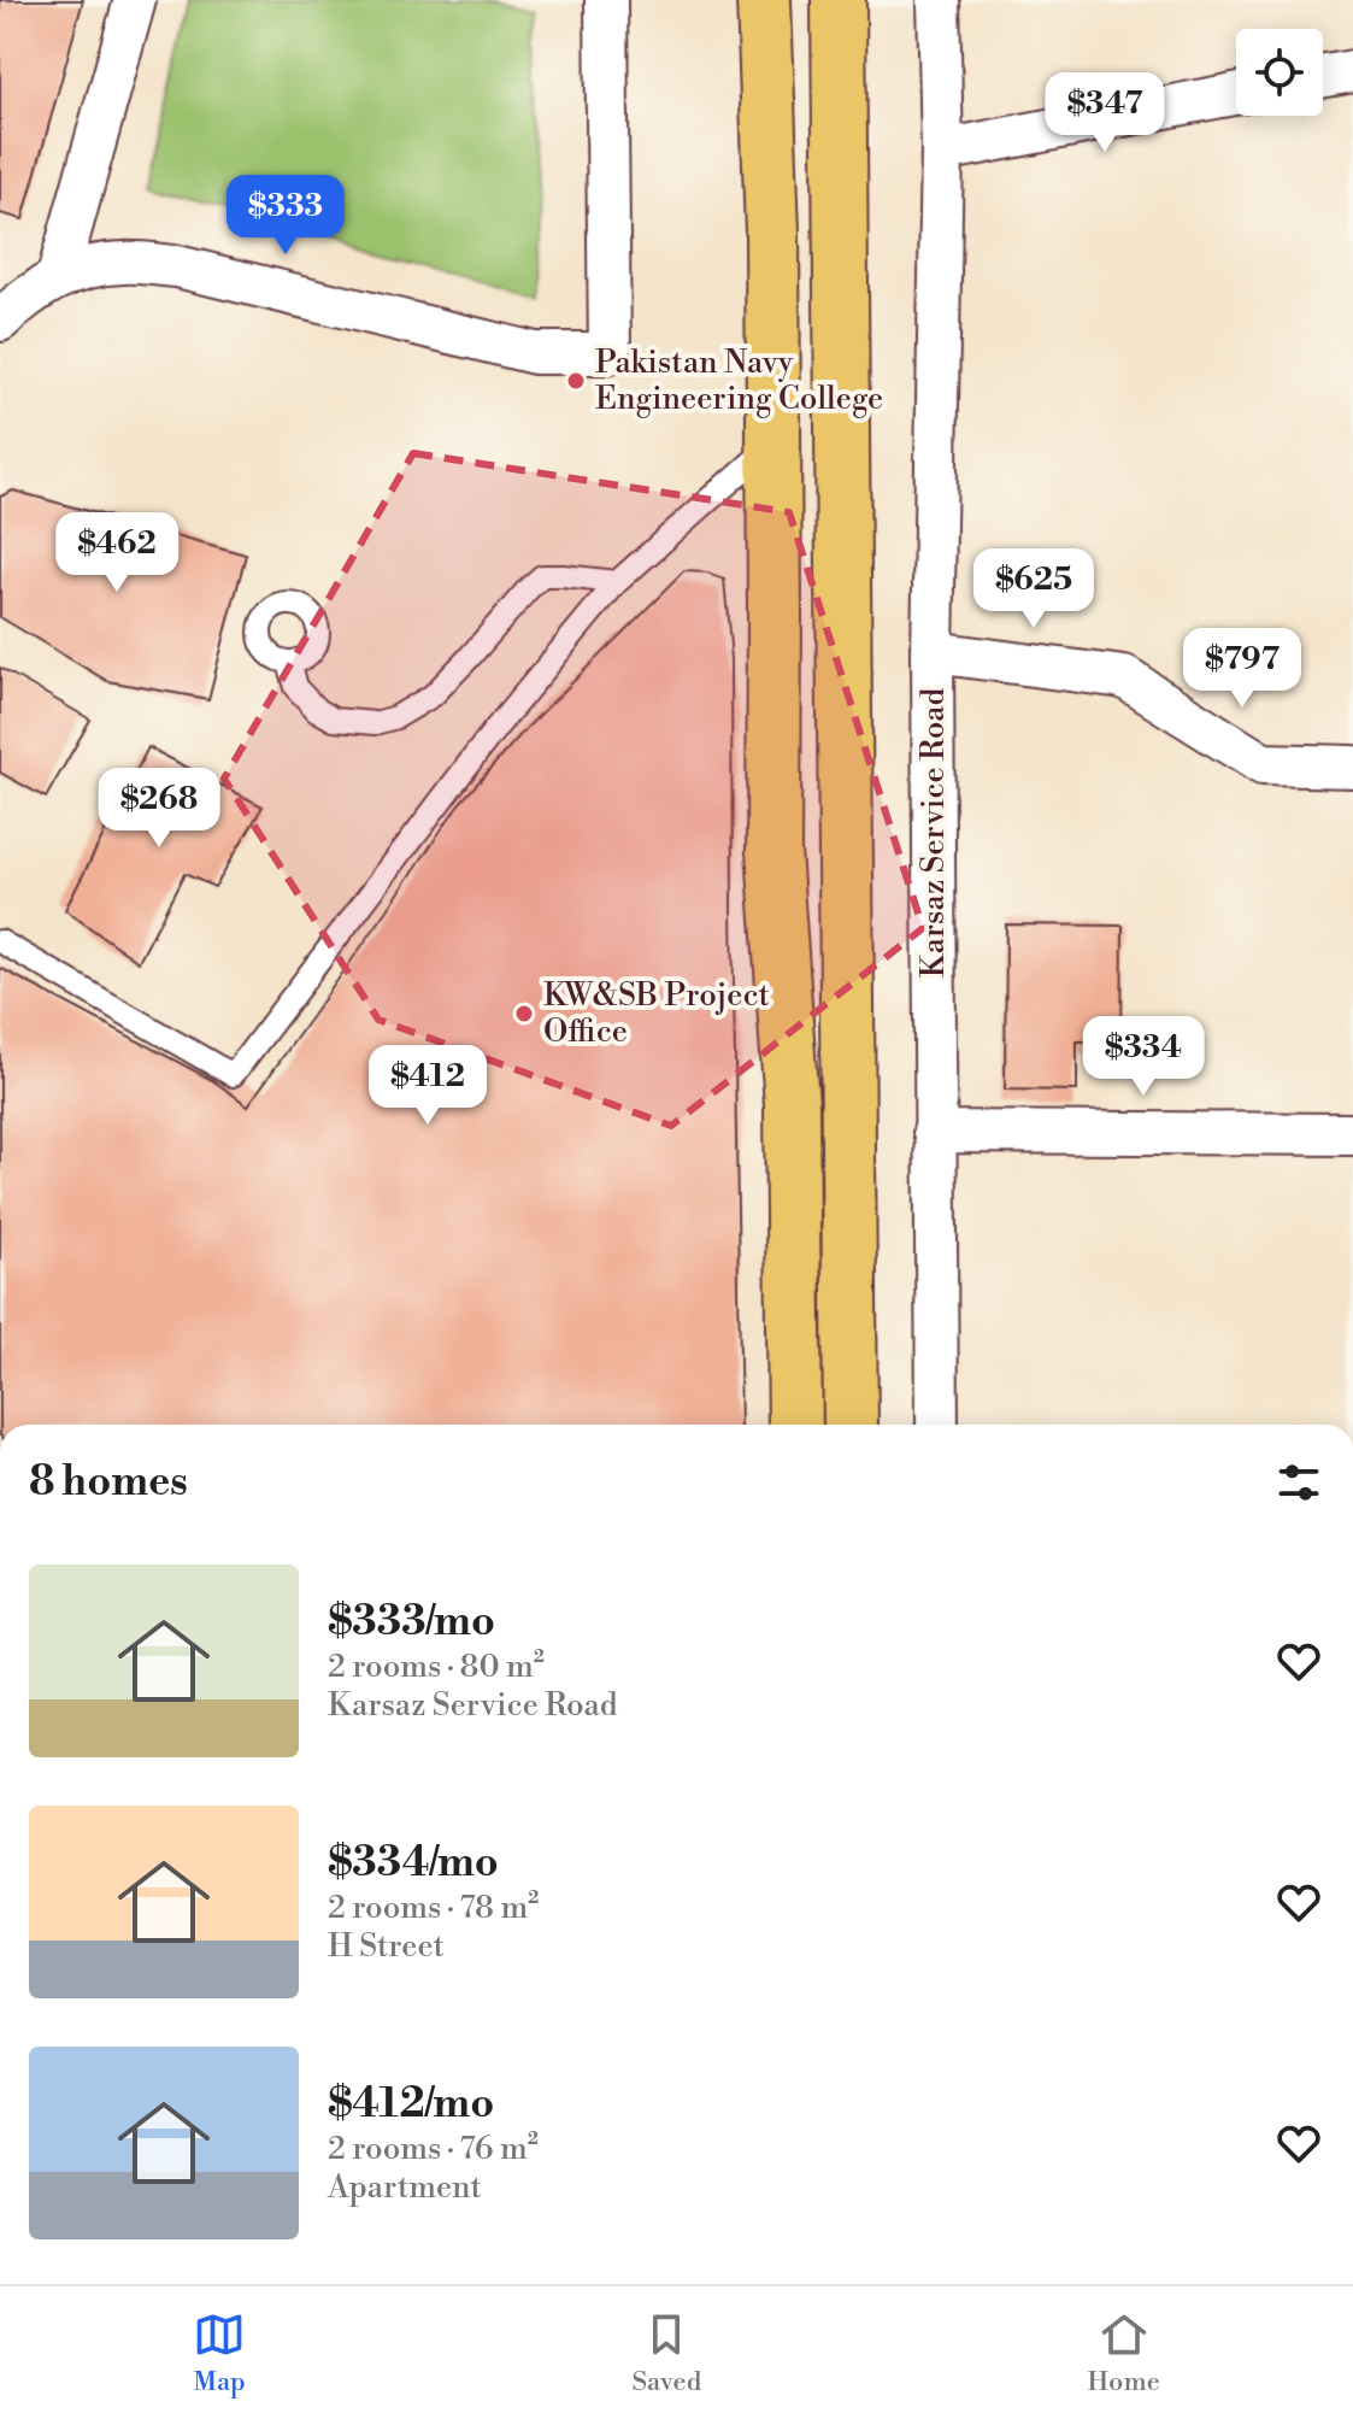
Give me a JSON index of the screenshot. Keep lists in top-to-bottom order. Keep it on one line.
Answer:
{"streets":{"street":["Karsaz Service Road"]},"places":["Pakistan Navy Engineering College","KW&SB Project Office"],"page":{"price":["$347","$333","$462","$625","$797","$268","$334","$412"],"heading":"8 homes","list":[{"name":"$333/mo","note":"2 rooms · 80 m² · Karsaz Service Road"},{"name":"$334/mo","note":"2 rooms · 78 m² · H Street"},{"name":"$412/mo","note":"2 rooms · 76 m² · Apartment"}],"tabs":["Map","Saved","Home"]}}
